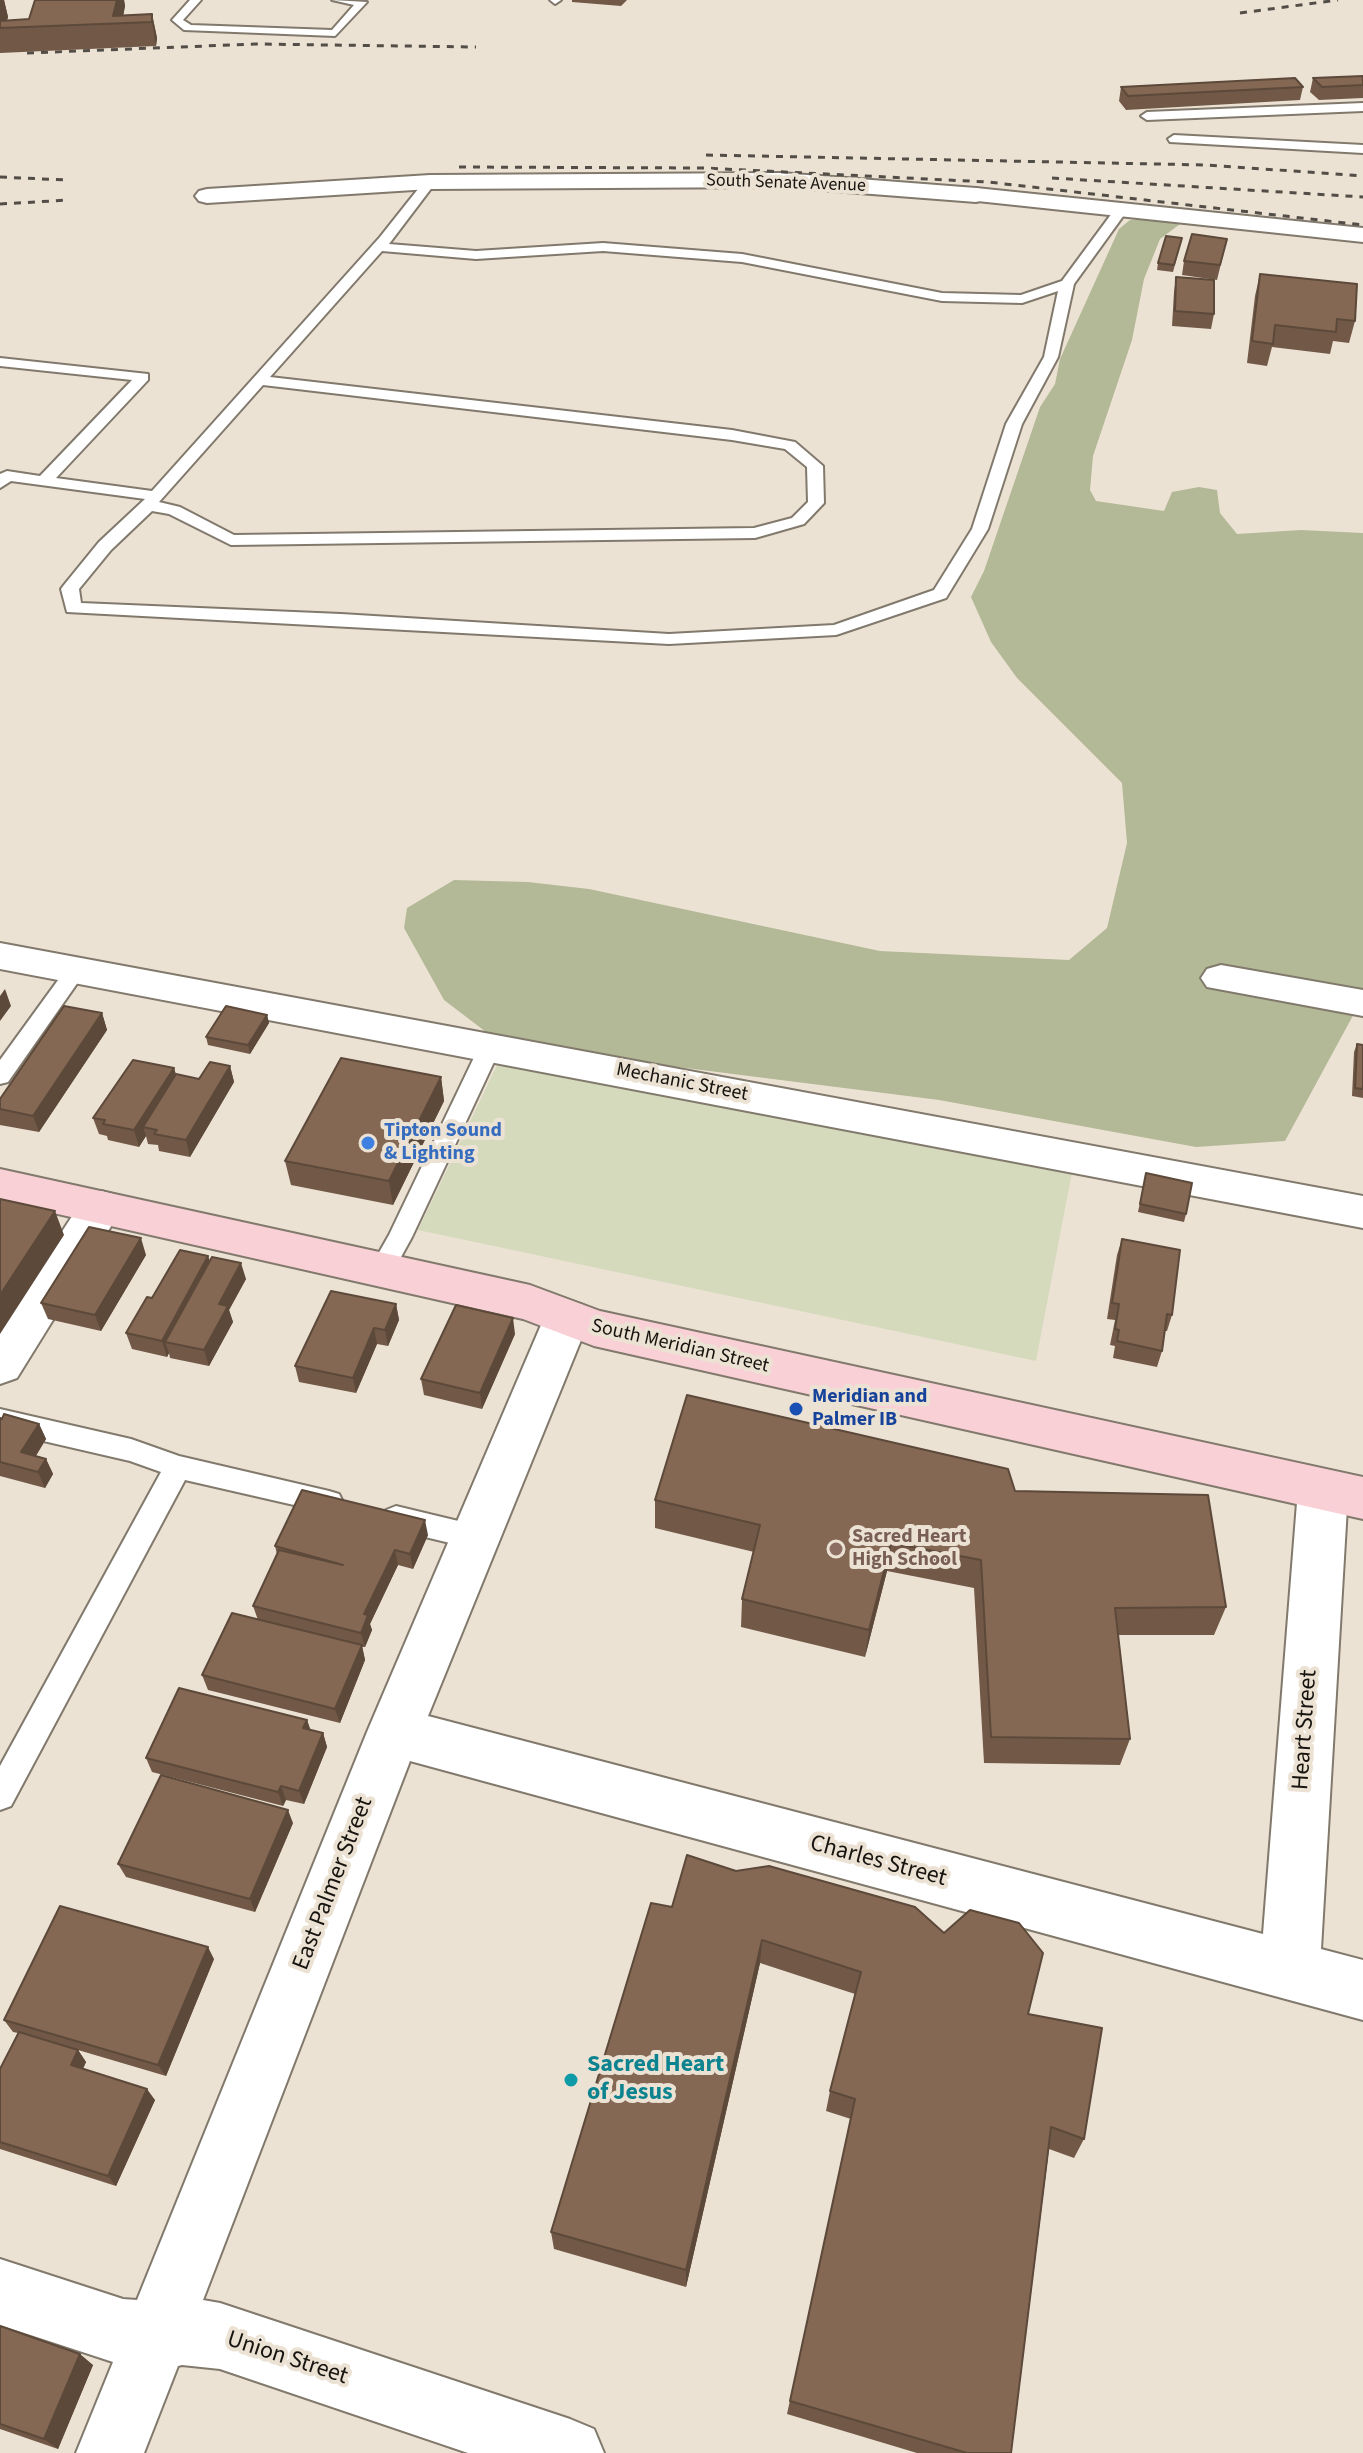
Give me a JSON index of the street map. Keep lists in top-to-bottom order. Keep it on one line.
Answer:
{"streets":{"main road":["South Meridian Street"],"street":["South Senate Avenue","Mechanic Street","Heart Street","Charles Street","East Palmer Street","Union Street"]},"crossings":[["South Meridian Street","Heart Street"],["South Meridian Street","East Palmer Street"],["Heart Street","Charles Street"],["Charles Street","East Palmer Street"],["East Palmer Street","Union Street"]],"places":["Tipton Sound & Lighting","Meridian and Palmer IB","Sacred Heart High School","Sacred Heart of Jesus"]}
